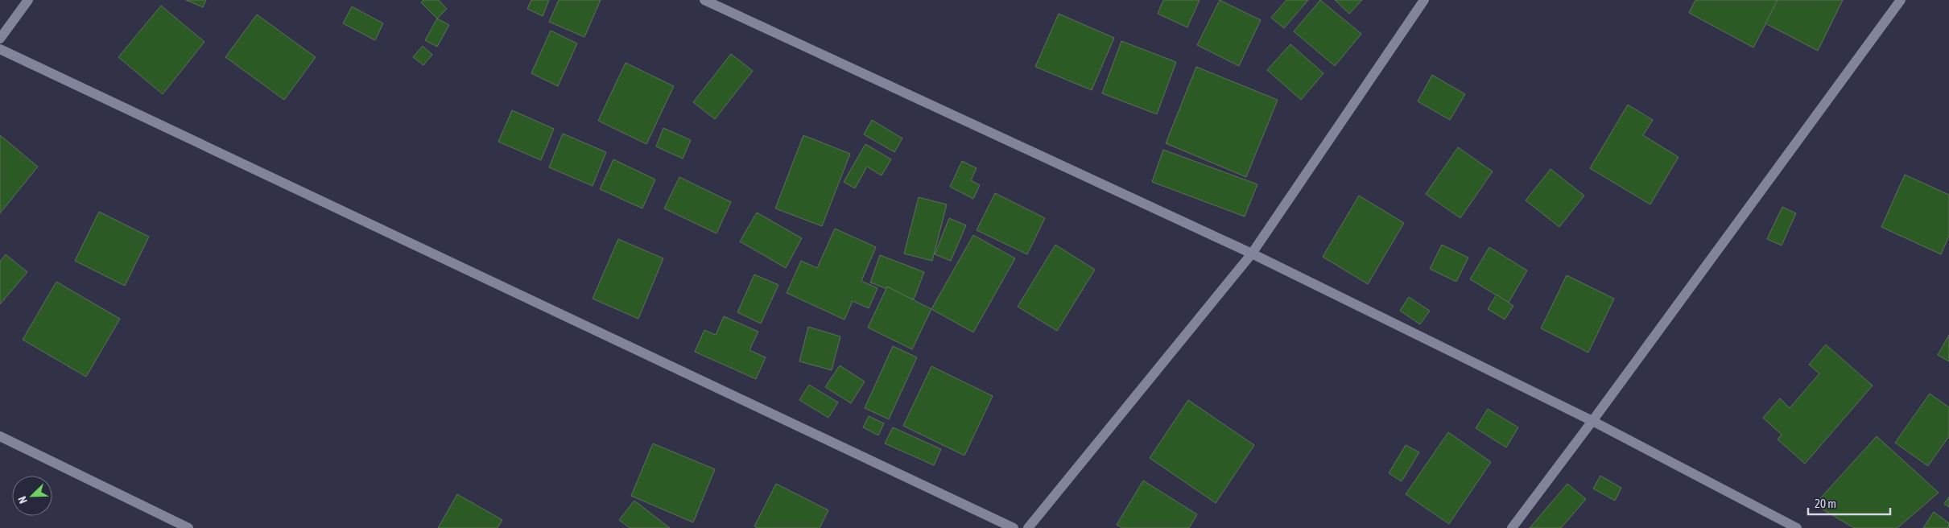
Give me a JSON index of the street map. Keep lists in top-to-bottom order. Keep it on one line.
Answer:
{"scale_bar":"20 m","north":"bottom left"}
